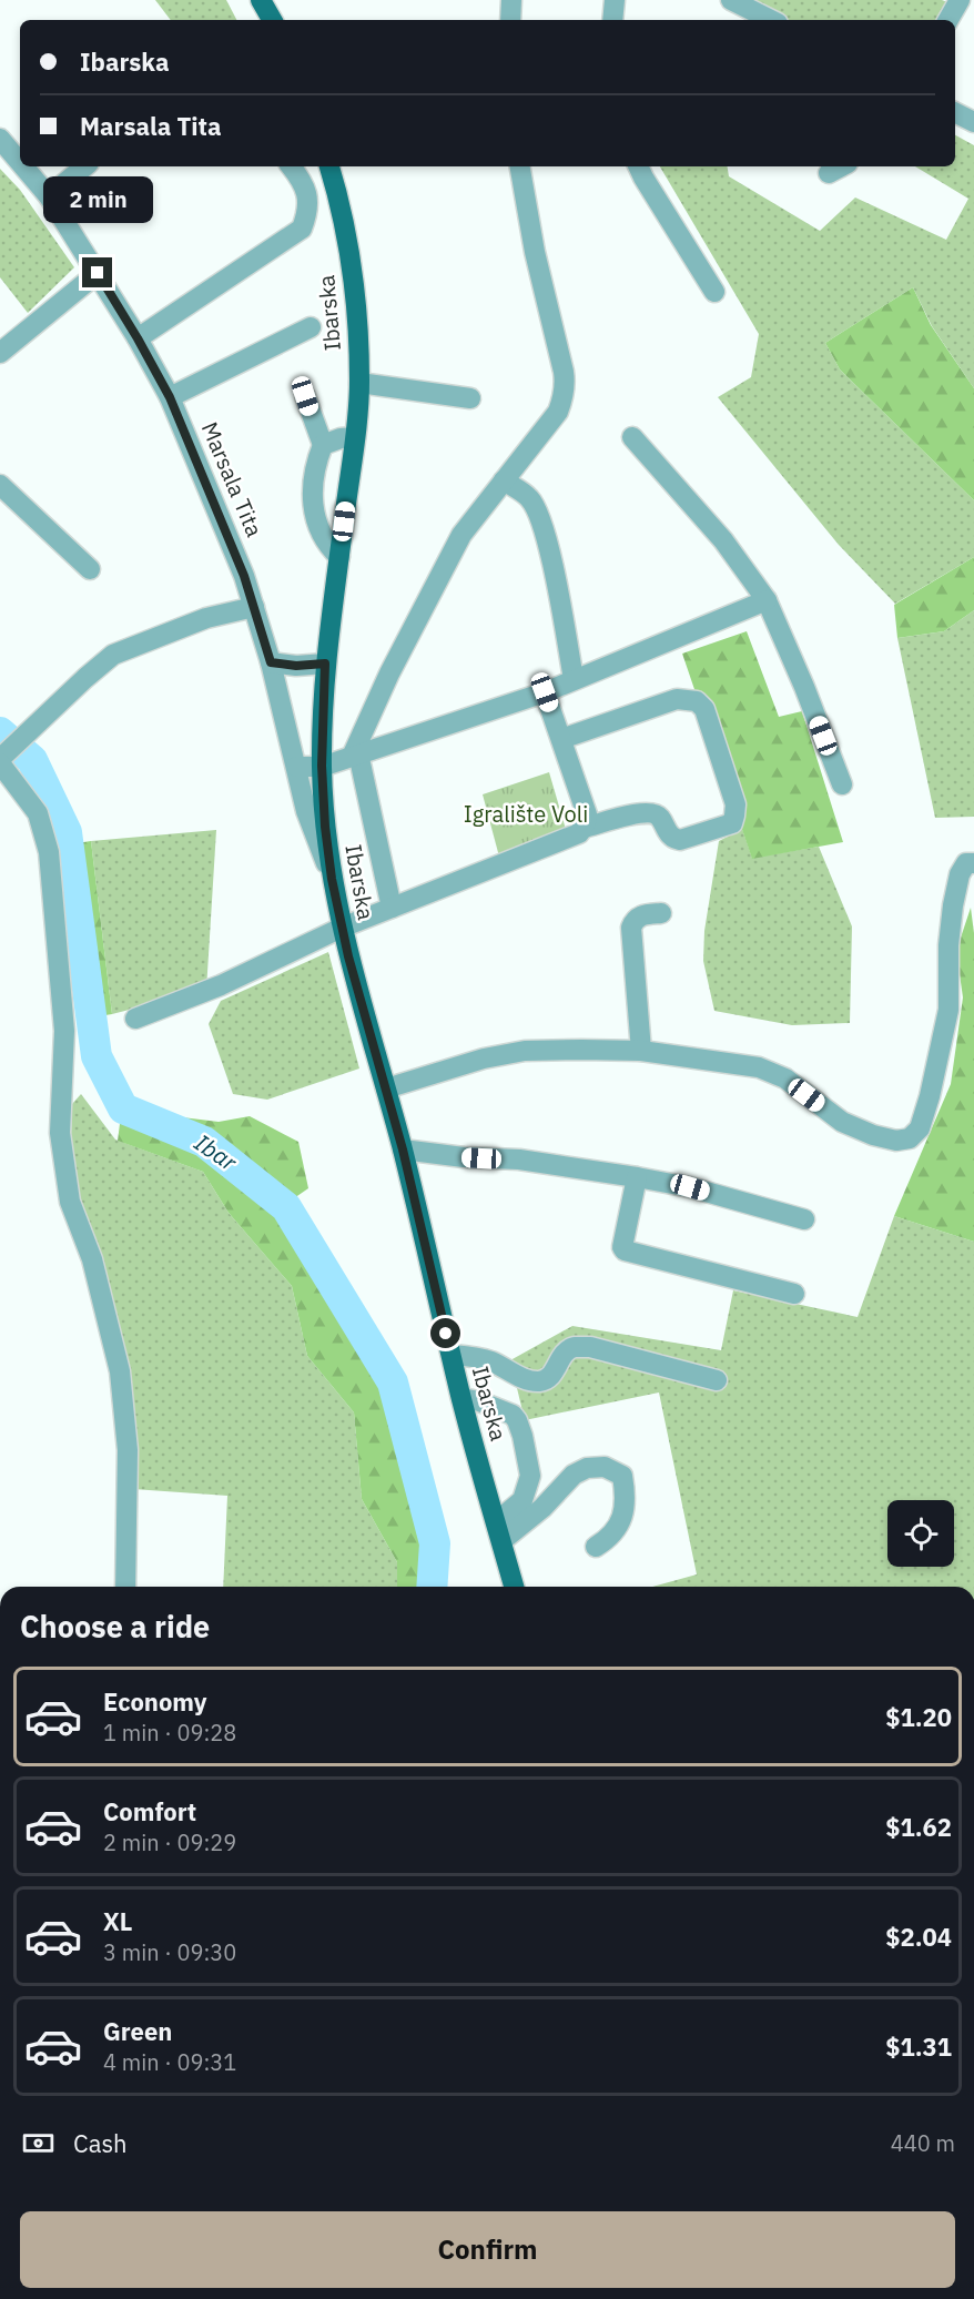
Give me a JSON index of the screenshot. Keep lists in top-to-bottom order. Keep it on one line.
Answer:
{"streets":{"main road":["Ibarska"],"street":["Marsala Tita"]},"crossings":[["Ibarska","Marsala Tita"]],"water":["Ibar"],"parks":["Igralište Voli"],"page":{"banner":["Ibarska","Marsala Tita"],"bubble":"2 min","heading":"Choose a ride","list":[{"name":"Economy","note":"1 min · 09:28","value":"$1.20"},{"name":"Comfort","note":"2 min · 09:29","value":"$1.62"},{"name":"XL","note":"3 min · 09:30","value":"$2.04"},{"name":"Green","note":"4 min · 09:31","value":"$1.31"}],"pay":["Cash","440 m"],"buttons":"Confirm"}}
